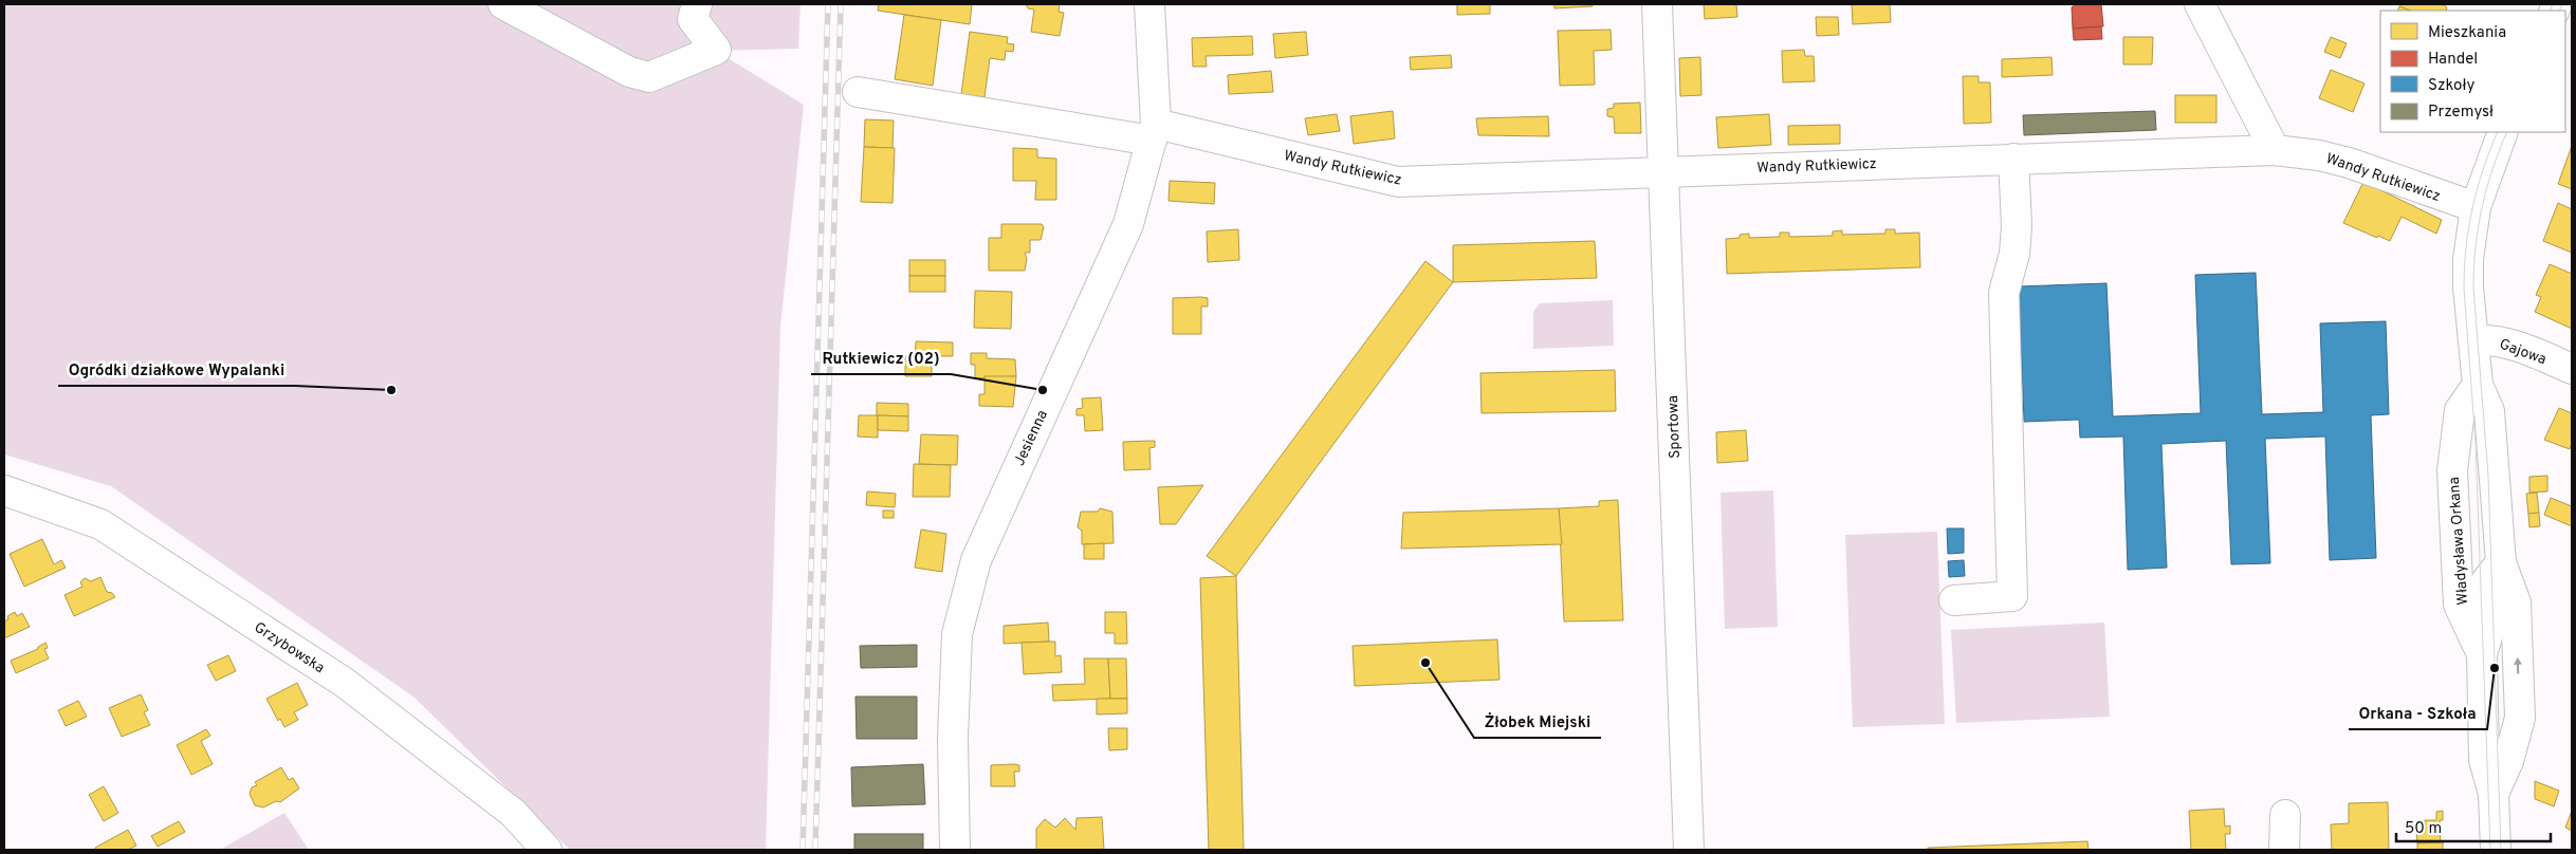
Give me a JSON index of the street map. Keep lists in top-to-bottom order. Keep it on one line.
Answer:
{"streets":{"street":["Wandy Rutkiewicz","Gajowa","Sportowa","Jesienna","Władysława Orkana","Grzybowska"]},"crossings":[["Wandy Rutkiewicz","Sportowa"],["Wandy Rutkiewicz","Jesienna"],["Wandy Rutkiewicz","Władysława Orkana"],["Gajowa","Władysława Orkana"]],"places":["Ogródki działkowe Wypalanki","Rutkiewicz (02)","Żłobek Miejski","Orkana - Szkoła"],"legend":["Mieszkania","Handel","Szkoły","Przemysł"],"scale_bar":"50 m"}
